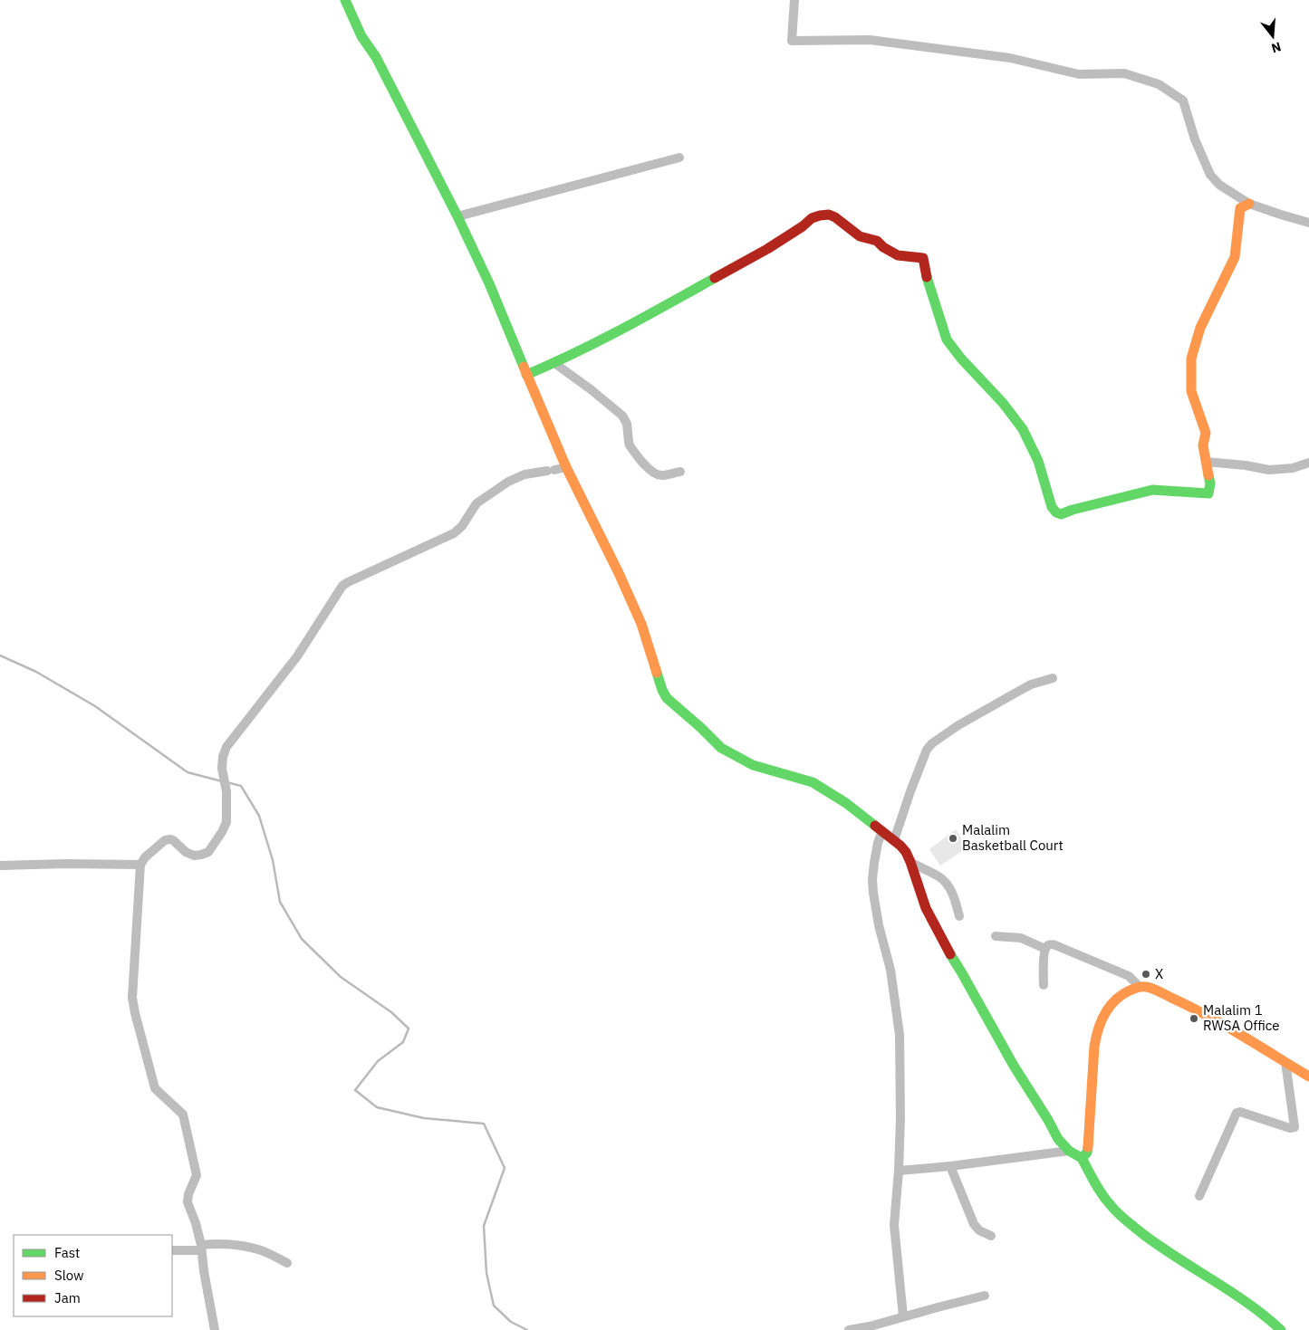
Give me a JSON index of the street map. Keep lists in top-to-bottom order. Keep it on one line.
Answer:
{"places":["Malalim Basketball Court","X","Malalim 1 RWSA Office"],"legend":["Fast","Slow","Jam"],"north":"bottom"}
